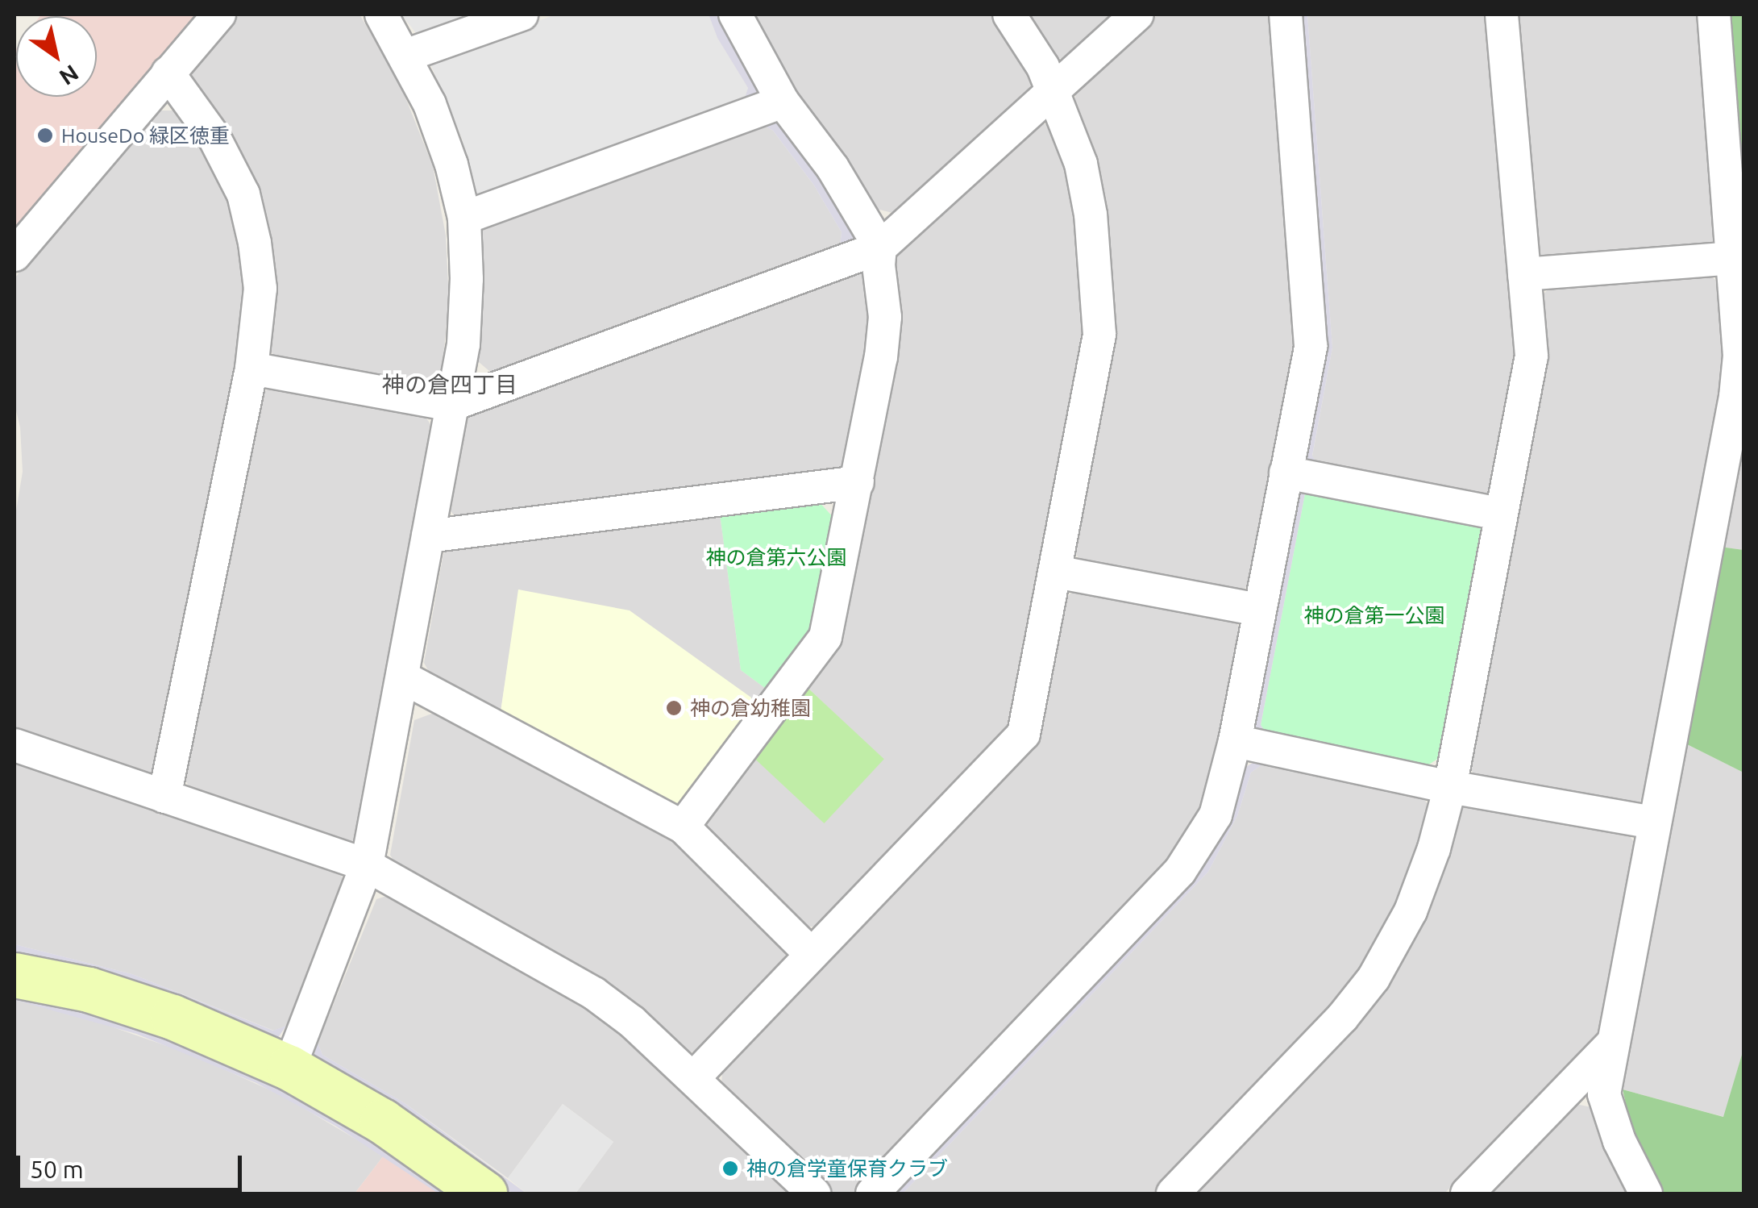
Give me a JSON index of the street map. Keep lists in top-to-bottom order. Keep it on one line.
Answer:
{"districts":["神の倉四丁目"],"parks":["神の倉第六公園","神の倉第一公園"],"places":["HouseDo 緑区徳重","神の倉幼稚園","神の倉学童保育クラブ"],"scale_bar":"50 m","north":"bottom right"}
